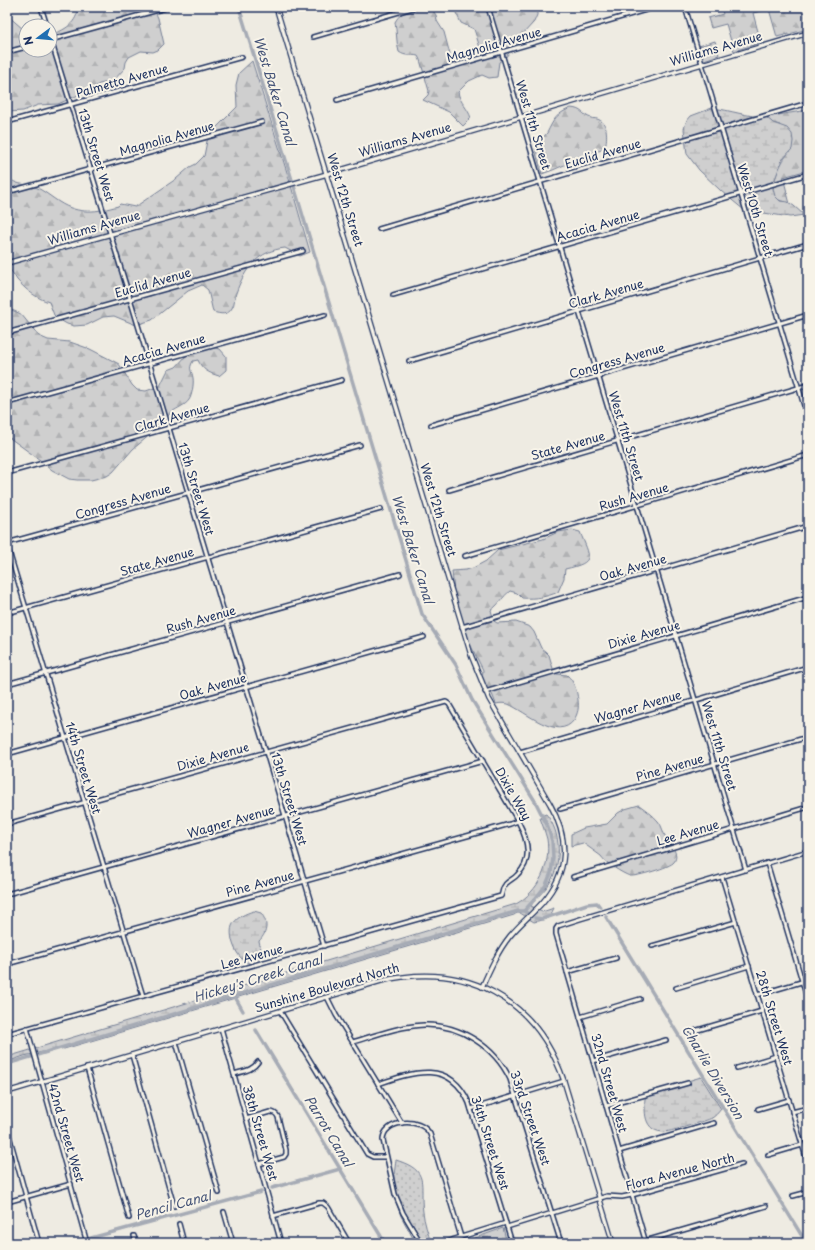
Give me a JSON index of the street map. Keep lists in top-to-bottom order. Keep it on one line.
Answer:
{"streets":{"street":["Magnolia Avenue","Williams Avenue","Palmetto Avenue","West 11th Street","Euclid Avenue","13th Street West","West 12th Street","West 10th Street","Acacia Avenue","Clark Avenue","Congress Avenue","State Avenue","Rush Avenue","Oak Avenue","Dixie Avenue","Wagner Avenue","14th Street West","Pine Avenue","Dixie Way","Lee Avenue","Sunshine Boulevard North","28th Street West","32nd Street West","33rd Street West","42nd Street West","38th Street West","34th Street West","Flora Avenue North"]},"crossings":[["Magnolia Avenue","West 11th Street"],["Magnolia Avenue","13th Street West"],["Williams Avenue","West 11th Street"],["Williams Avenue","13th Street West"],["Williams Avenue","West 12th Street"],["Williams Avenue","West 10th Street"],["Palmetto Avenue","13th Street West"],["West 11th Street","Euclid Avenue"],["West 11th Street","Acacia Avenue"],["West 11th Street","Clark Avenue"],["West 11th Street","Congress Avenue"],["West 11th Street","State Avenue"],["West 11th Street","Rush Avenue"],["West 11th Street","Oak Avenue"],["West 11th Street","Dixie Avenue"],["West 11th Street","Wagner Avenue"],["West 11th Street","Pine Avenue"],["West 11th Street","Lee Avenue"],["Euclid Avenue","13th Street West"],["Euclid Avenue","West 10th Street"],["13th Street West","Acacia Avenue"],["13th Street West","Clark Avenue"],["13th Street West","Congress Avenue"],["13th Street West","State Avenue"],["13th Street West","Rush Avenue"],["13th Street West","Oak Avenue"],["13th Street West","Dixie Avenue"],["13th Street West","Wagner Avenue"],["13th Street West","Pine Avenue"],["13th Street West","Lee Avenue"],["West 12th Street","Oak Avenue"],["West 12th Street","Dixie Avenue"],["West 12th Street","Wagner Avenue"],["West 12th Street","Sunshine Boulevard North"],["West 10th Street","Acacia Avenue"],["West 10th Street","Clark Avenue"],["West 10th Street","Congress Avenue"],["West 10th Street","State Avenue"],["Congress Avenue","14th Street West"],["State Avenue","14th Street West"],["Rush Avenue","14th Street West"],["Oak Avenue","14th Street West"],["Dixie Avenue","14th Street West"],["Dixie Avenue","Dixie Way"],["Wagner Avenue","14th Street West"],["Wagner Avenue","Dixie Way"],["14th Street West","Pine Avenue"],["14th Street West","Lee Avenue"],["Pine Avenue","Dixie Way"],["Dixie Way","Lee Avenue"],["Lee Avenue","42nd Street West"],["Sunshine Boulevard North","42nd Street West"],["Sunshine Boulevard North","38th Street West"],["Sunshine Boulevard North","Flora Avenue North"],["28th Street West","32nd Street West"],["32nd Street West","Flora Avenue North"],["33rd Street West","Flora Avenue North"],["34th Street West","Flora Avenue North"]],"water":["West Baker Canal","Hickey's Creek Canal","Charlie Diversion","Parrot Canal","Pencil Canal"],"north":"left"}
